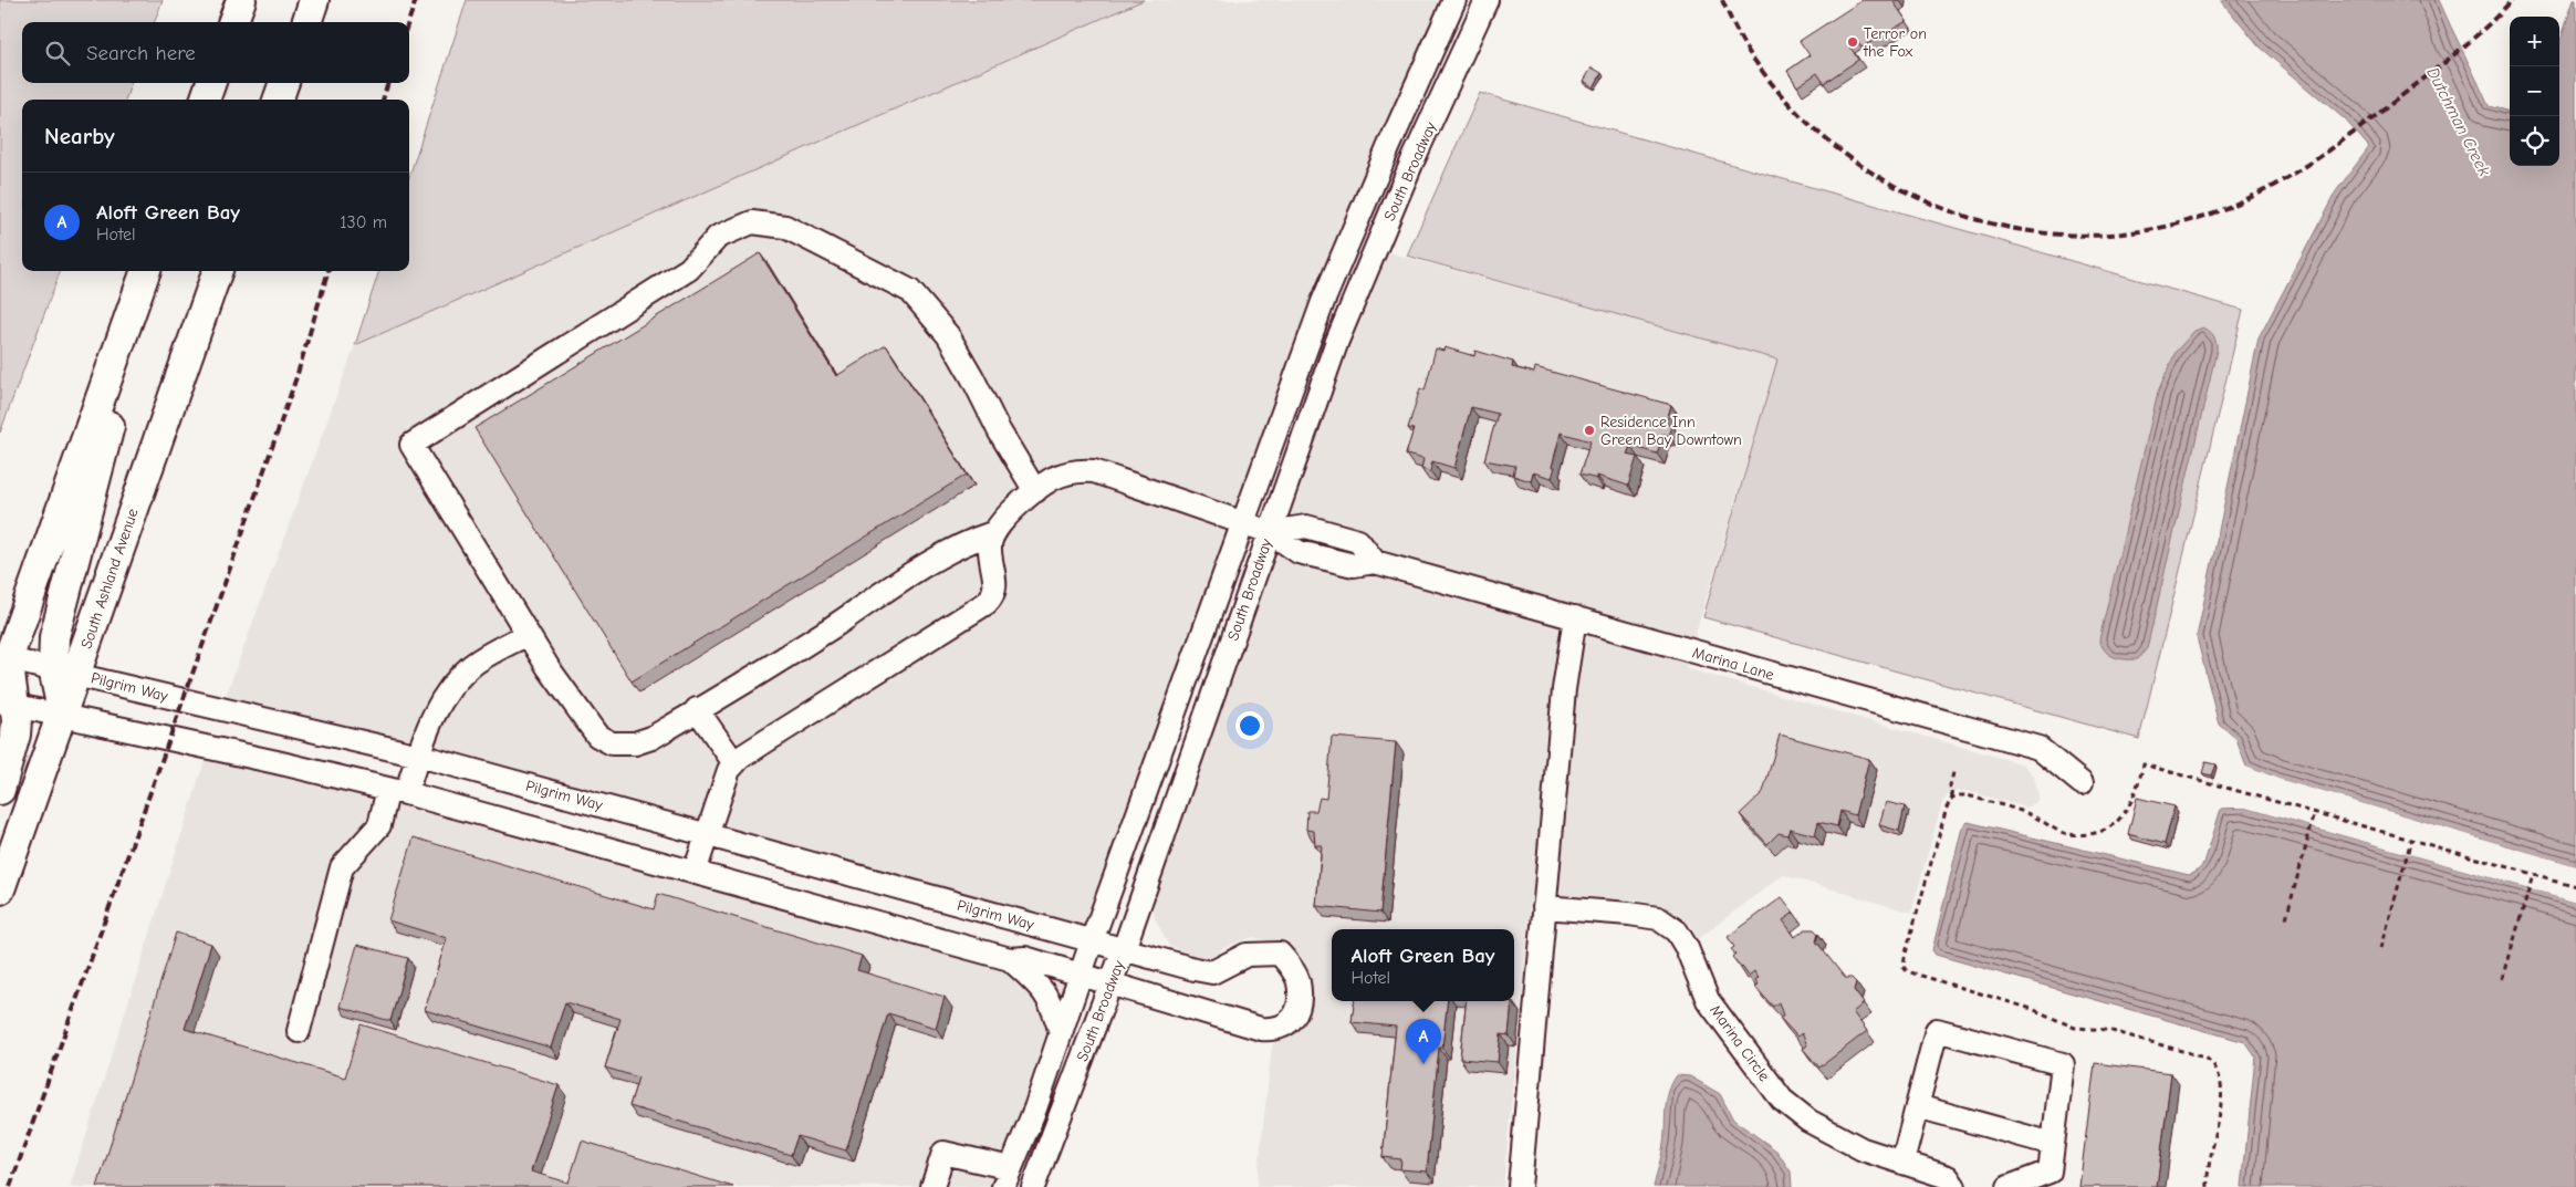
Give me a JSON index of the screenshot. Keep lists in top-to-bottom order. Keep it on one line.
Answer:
{"streets":{"main road":["South Ashland Avenue"],"street":["South Broadway","Marina Lane","Pilgrim Way","Marina Circle"]},"crossings":[["South Broadway","Marina Lane"],["South Broadway","Pilgrim Way"],["South Ashland Avenue","Pilgrim Way"]],"water":["Dutchman Creek"],"places":["Terror on the Fox","Residence Inn Green Bay Downtown"],"page":{"map_buttons":["+","−"],"search":"Search here","heading":"Nearby","list":[{"mark":"A","name":"Aloft Green Bay","note":"Hotel","value":"130 m"}],"popup":["Aloft Green Bay","Hotel"],"pins":"A"}}
